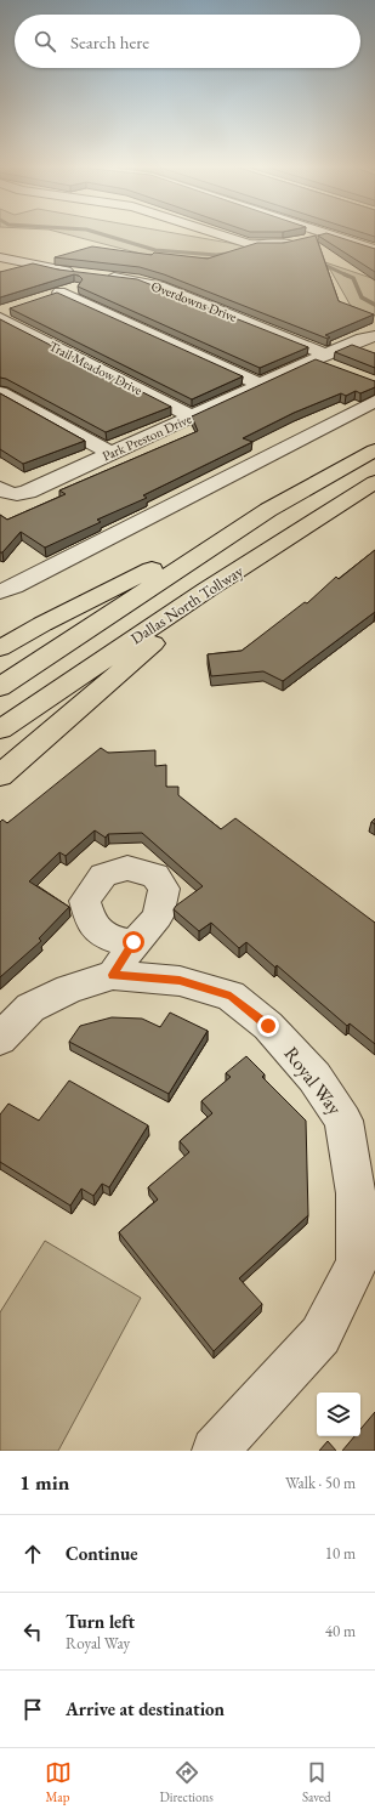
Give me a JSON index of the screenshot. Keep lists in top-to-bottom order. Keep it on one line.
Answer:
{"streets":{"highway":["Dallas North Tollway"],"street":["Overdowns Drive","Trail Meadow Drive","Park Preston Drive","Royal Way"]},"crossings":[["Overdowns Drive","Park Preston Drive"],["Trail Meadow Drive","Park Preston Drive"]],"page":{"search":"Search here","heading":["1 min","Walk · 50 m"],"list":[["Continue","10 m"],["Turn left","Royal Way","40 m"],"Arrive at destination"],"nav":["Map","Directions","Saved"]}}
